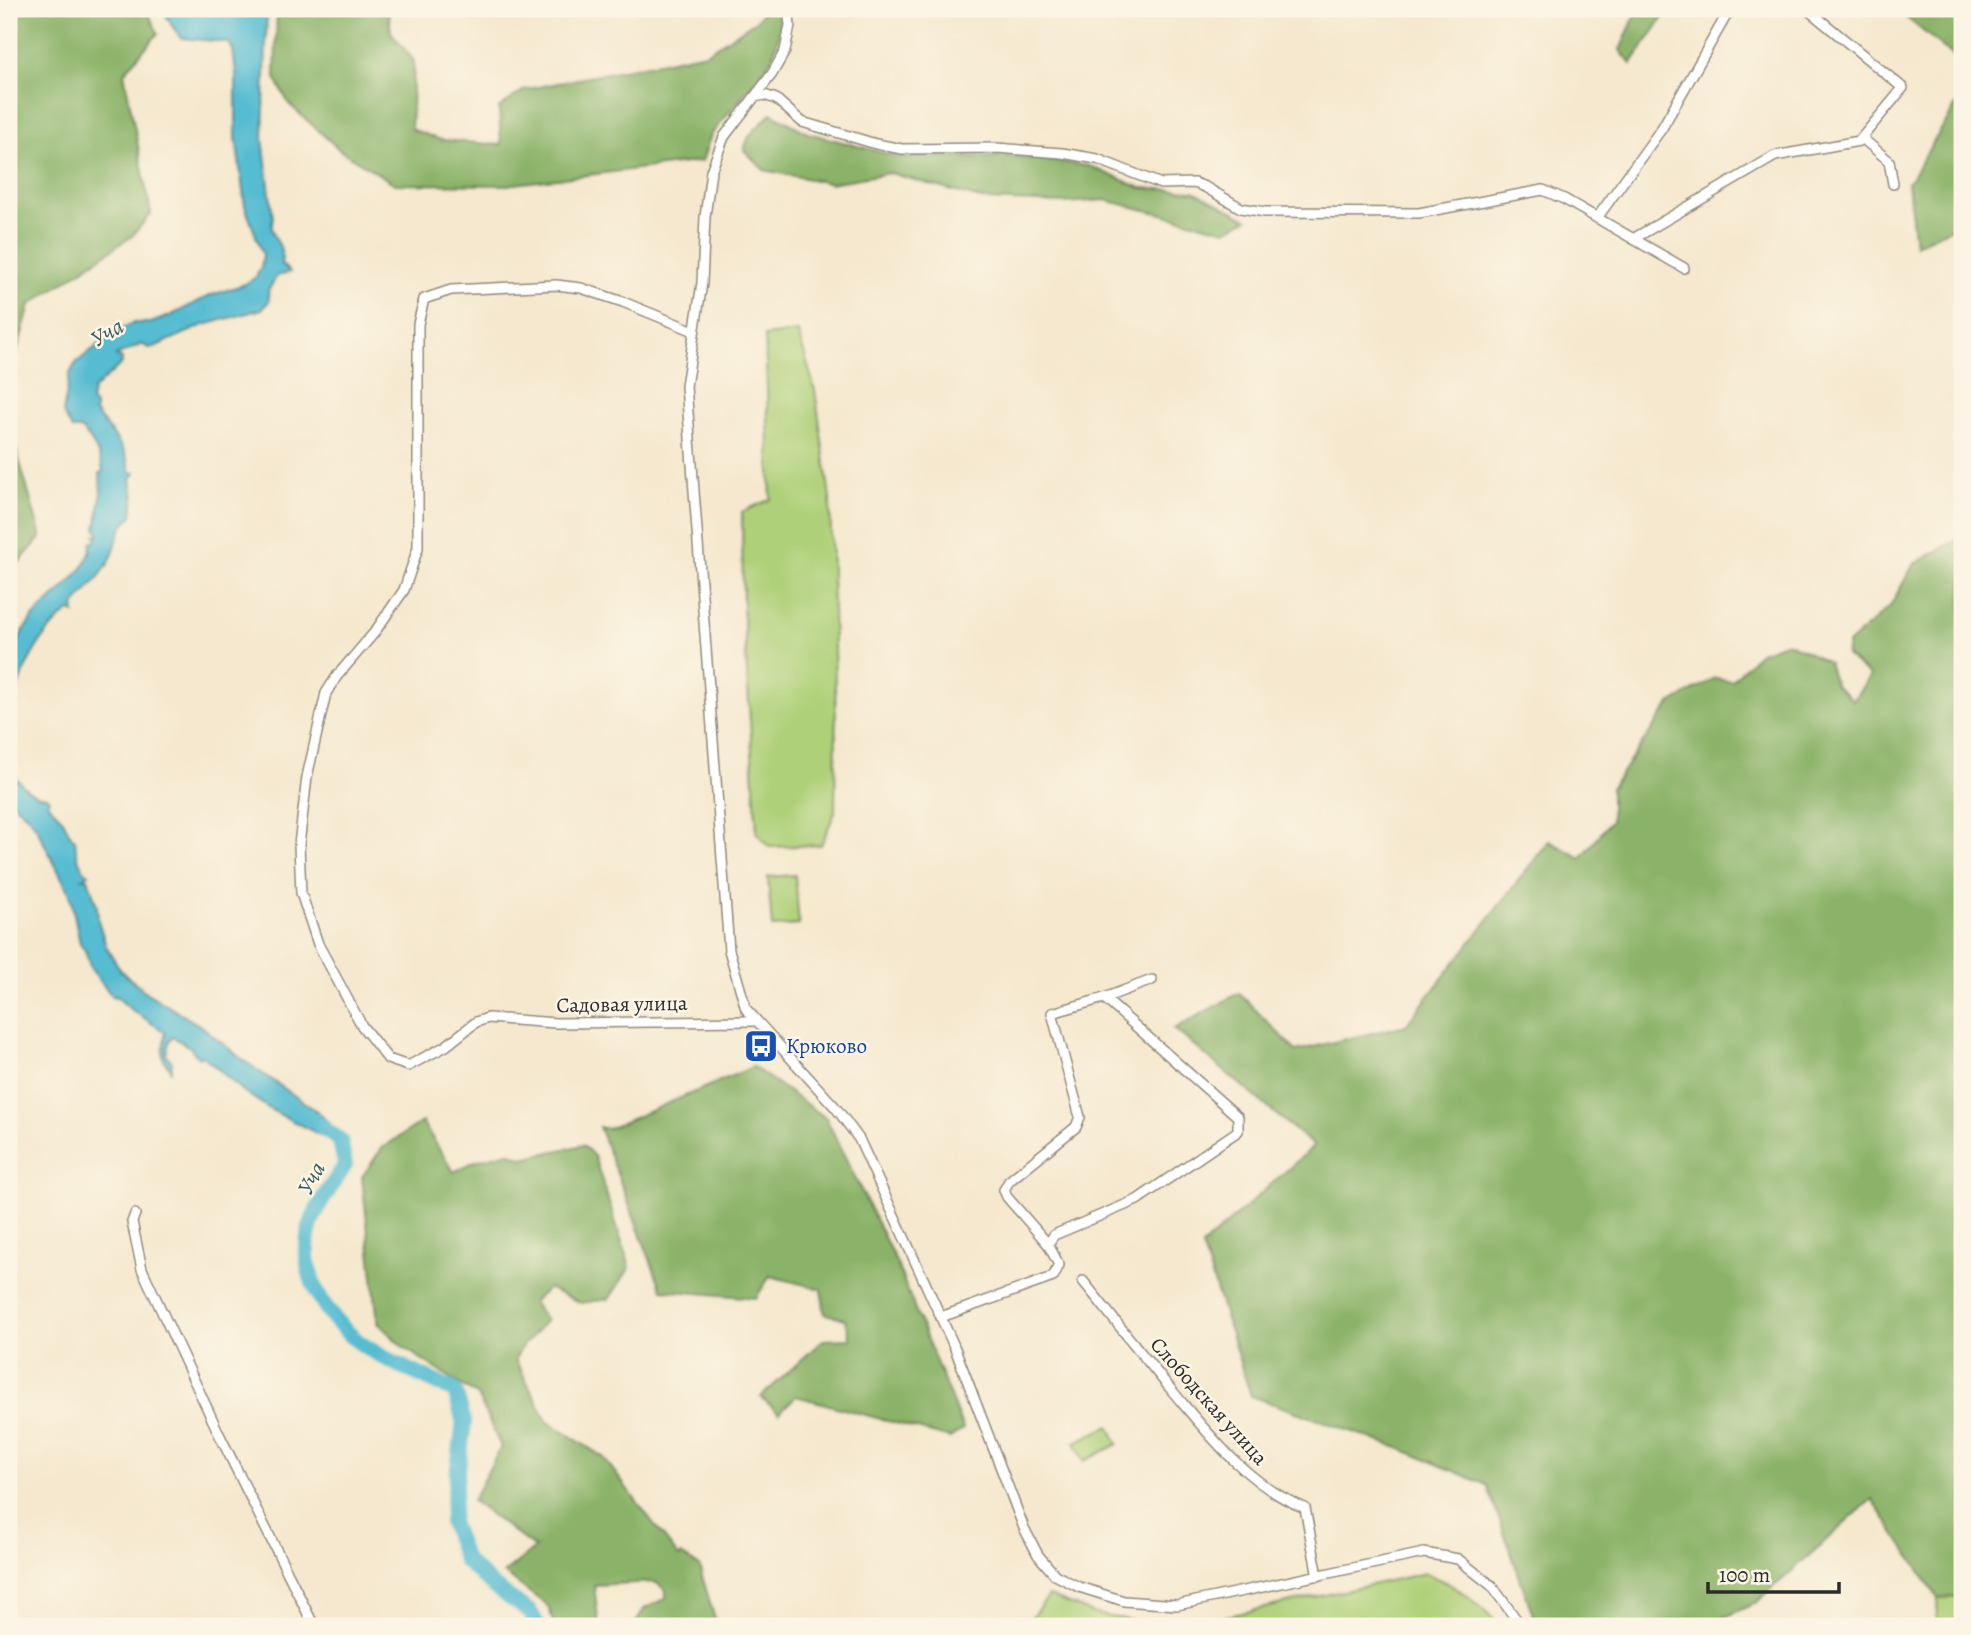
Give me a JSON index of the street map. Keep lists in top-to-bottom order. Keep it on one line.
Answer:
{"streets":{"street":["Садовая улица","Слободская улица"]},"water":["Уча"],"places":{"bus stop":["Крюково"]},"scale_bar":"100 m"}
